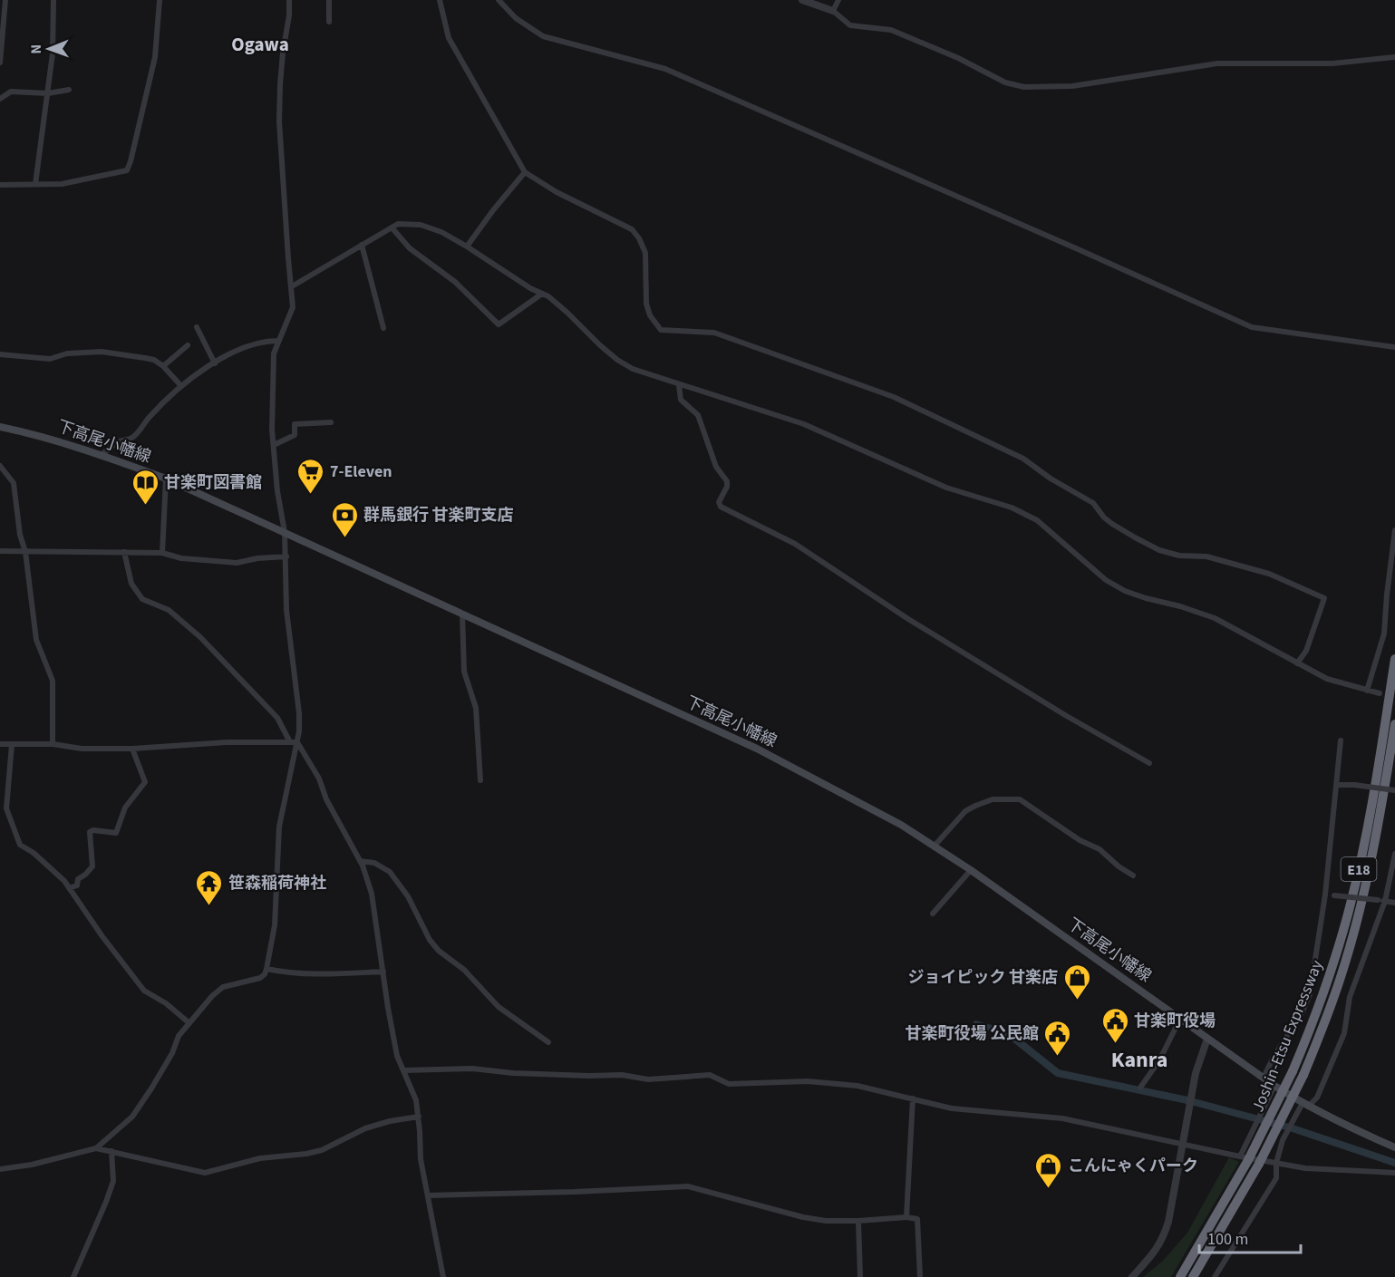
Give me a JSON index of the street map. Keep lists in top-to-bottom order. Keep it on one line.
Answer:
{"streets":{"highway":["E18","Joshin-Etsu Expressway"],"main road":["下高尾小幡線"]},"districts":["Ogawa","Kanra"],"places":{"supermarket":["7-Eleven"],"library":["甘楽町図書館"],"bank":["群馬銀行 甘楽町支店"],"temple":["笹森稲荷神社"],"shop":["ジョイピック 甘楽店","こんにゃくパーク"],"public building":["甘楽町役場","甘楽町役場 公民館"]},"scale_bar":"100 m","north":"left"}
